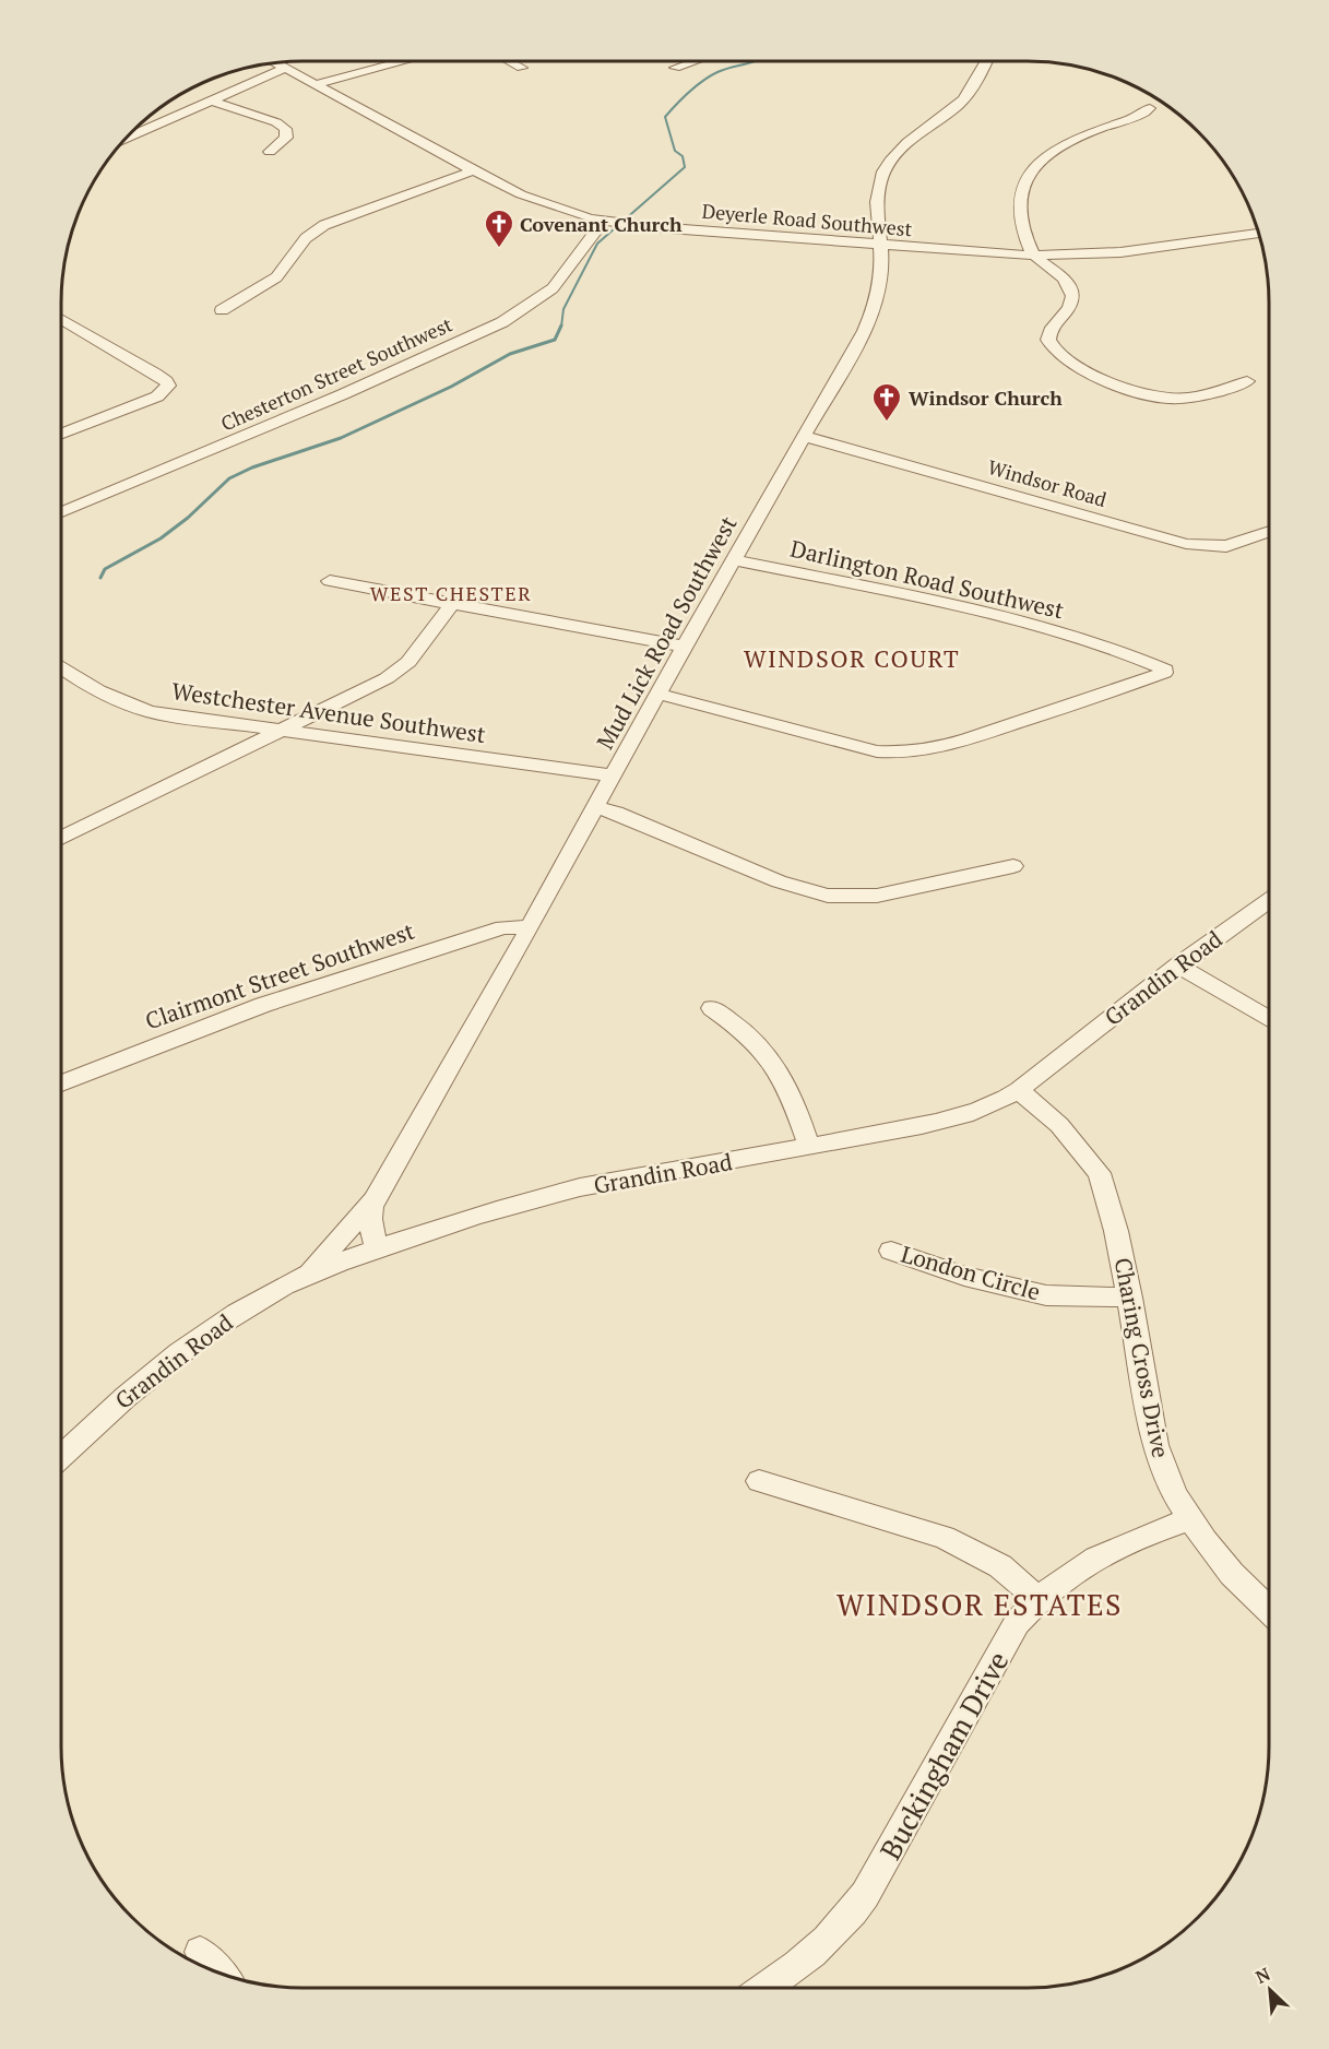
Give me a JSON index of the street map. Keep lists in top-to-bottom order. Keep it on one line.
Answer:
{"streets":{"street":["Deyerle Road Southwest","Chesterton Street Southwest","Windsor Road","Darlington Road Southwest","Mud Lick Road Southwest","Westchester Avenue Southwest","Clairmont Street Southwest","Grandin Road","London Circle","Charing Cross Drive","Buckingham Drive"]},"crossings":[["Deyerle Road Southwest","Chesterton Street Southwest"],["Deyerle Road Southwest","Mud Lick Road Southwest"],["Windsor Road","Mud Lick Road Southwest"],["Darlington Road Southwest","Mud Lick Road Southwest"],["Mud Lick Road Southwest","Westchester Avenue Southwest"],["Mud Lick Road Southwest","Clairmont Street Southwest"],["Mud Lick Road Southwest","Grandin Road"],["Grandin Road","Charing Cross Drive"],["London Circle","Charing Cross Drive"],["Charing Cross Drive","Buckingham Drive"]],"districts":["WEST CHESTER","WINDSOR COURT","WINDSOR ESTATES"],"places":{"church":["Covenant Church","Windsor Church"]},"north":"top left"}
